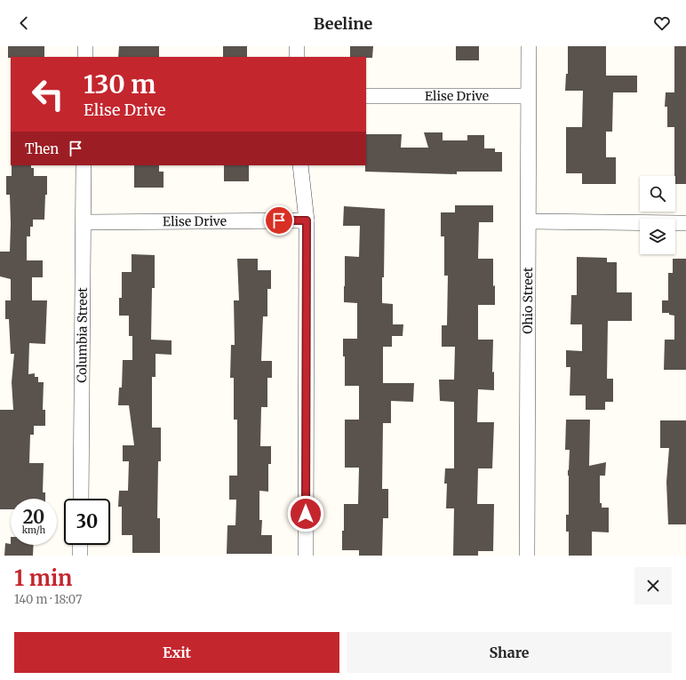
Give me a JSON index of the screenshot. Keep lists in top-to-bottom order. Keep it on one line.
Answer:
{"streets":{"street":["Elise Drive","Ohio Street","Columbia Street"]},"crossings":[["Elise Drive","Ohio Street"],["Elise Drive","Columbia Street"]],"page":{"header":"Beeline","turn":["130 m","Elise Drive"],"then":"Then","speed":"20 km/h","limit":"30","heading":["1 min","140 m · 18:07"],"buttons":["Exit","Share"]}}
